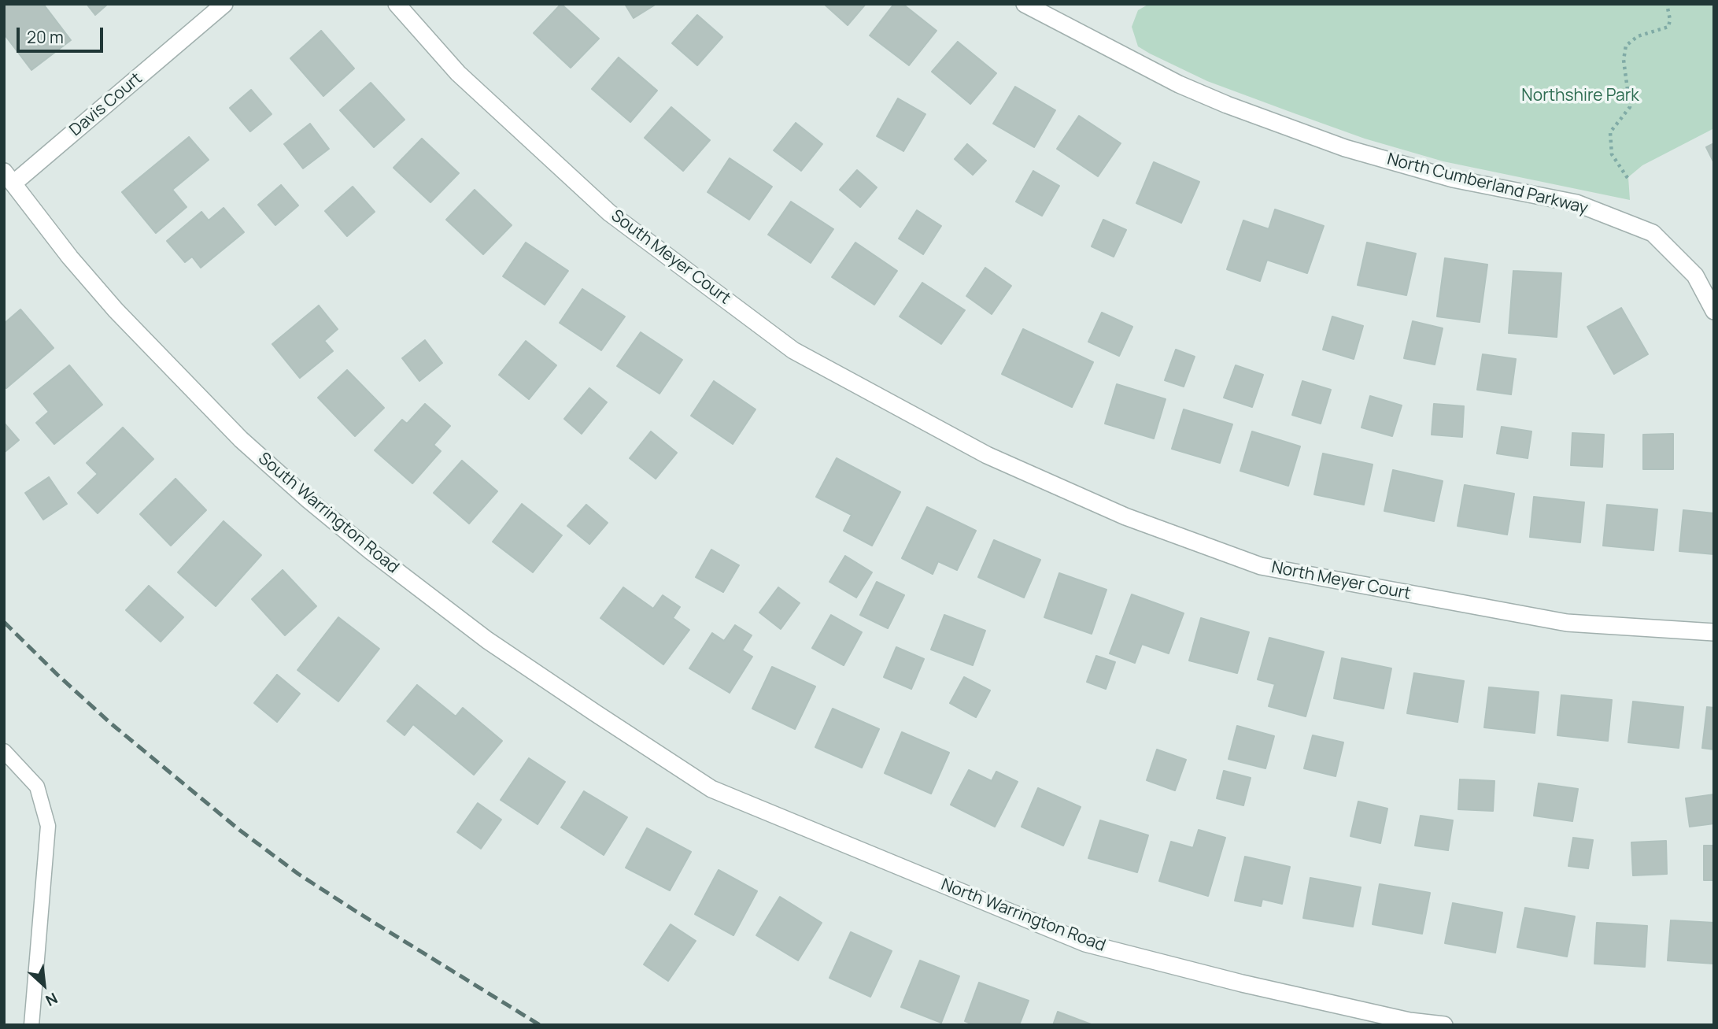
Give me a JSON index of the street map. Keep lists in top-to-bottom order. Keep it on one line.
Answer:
{"streets":{"street":["Davis Court","North Cumberland Parkway","South Meyer Court","South Warrington Road","North Meyer Court","North Warrington Road"]},"crossings":[["Davis Court","South Warrington Road"],["South Meyer Court","North Meyer Court"],["South Warrington Road","North Warrington Road"]],"parks":["Northshire Park"],"scale_bar":"20 m","north":"bottom right"}
